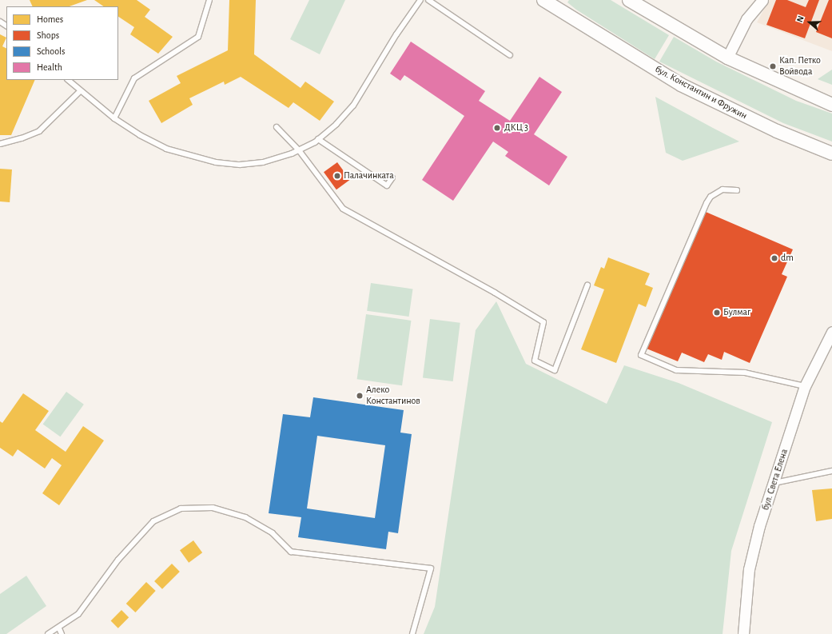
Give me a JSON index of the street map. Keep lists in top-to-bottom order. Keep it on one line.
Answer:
{"streets":{"street":["бул. Константин и Фружин","бул. Света Елена"]},"places":["Кап. Петко Войвода","ДКЦ 3","Палачинката","dm","Булмаг","Алеко Константинов"],"legend":["Homes","Shops","Schools","Health"],"north":"left"}
